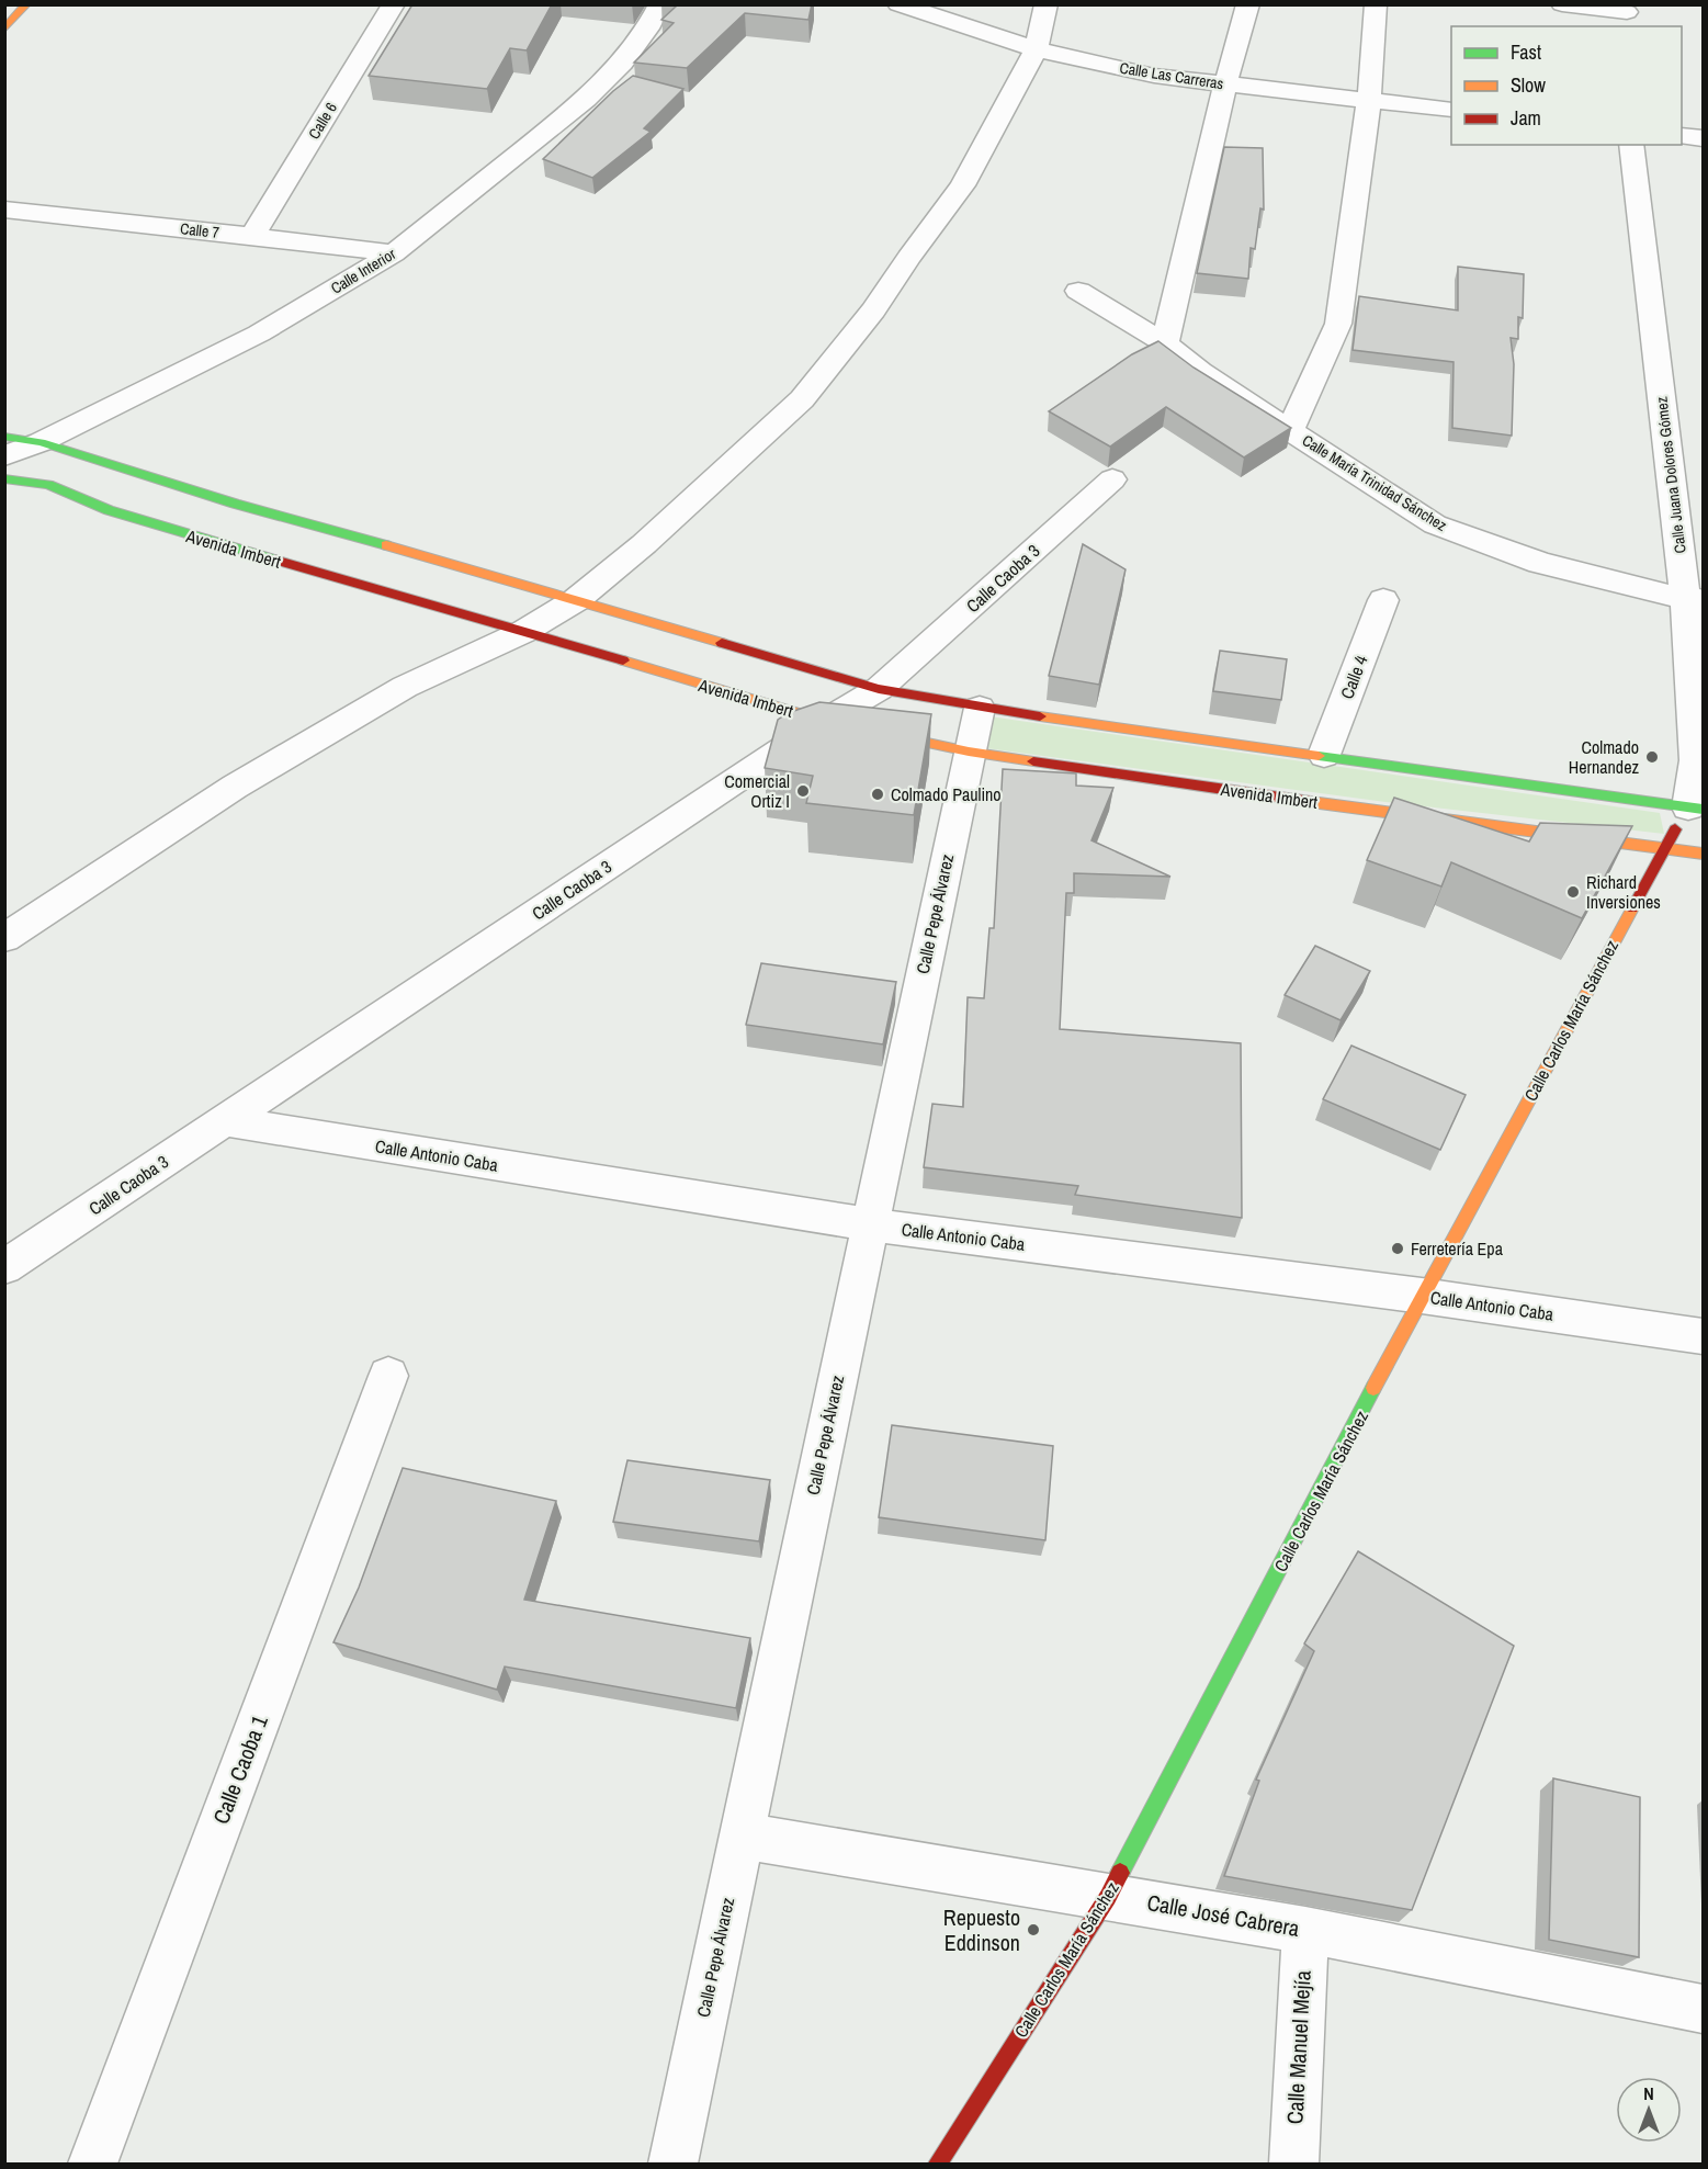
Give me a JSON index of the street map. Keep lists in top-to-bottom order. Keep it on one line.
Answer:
{"streets":{"main road":["Avenida Imbert","Calle Carlos María Sánchez"],"street":["Calle Las Carreras","Calle 6","Calle 7","Calle Interior","Calle Juana Dolores Gómez","Calle María Trinidad Sánchez","Calle Caoba 3","Calle 4","Calle Pepe Álvarez","Calle Antonio Caba","Calle Caoba 1","Calle José Cabrera","Calle Manuel Mejía"]},"crossings":[["Calle 6","Calle 7"],["Calle 7","Calle Interior"],["Calle Juana Dolores Gómez","Calle María Trinidad Sánchez"],["Calle Juana Dolores Gómez","Calle Carlos María Sánchez"],["Avenida Imbert","Calle Caoba 3"],["Avenida Imbert","Calle Pepe Álvarez"],["Avenida Imbert","Calle Carlos María Sánchez"],["Calle Caoba 3","Calle Antonio Caba"],["Calle Pepe Álvarez","Calle Antonio Caba"],["Calle Pepe Álvarez","Calle José Cabrera"],["Calle Carlos María Sánchez","Calle Antonio Caba"],["Calle Carlos María Sánchez","Calle José Cabrera"],["Calle José Cabrera","Calle Manuel Mejía"]],"places":["Colmado Hernandez","Comercial Ortiz I","Colmado Paulino","Richard Inversiones","Ferretería Epa","Repuesto Eddinson"],"legend":["Fast","Slow","Jam"],"north":"top"}
